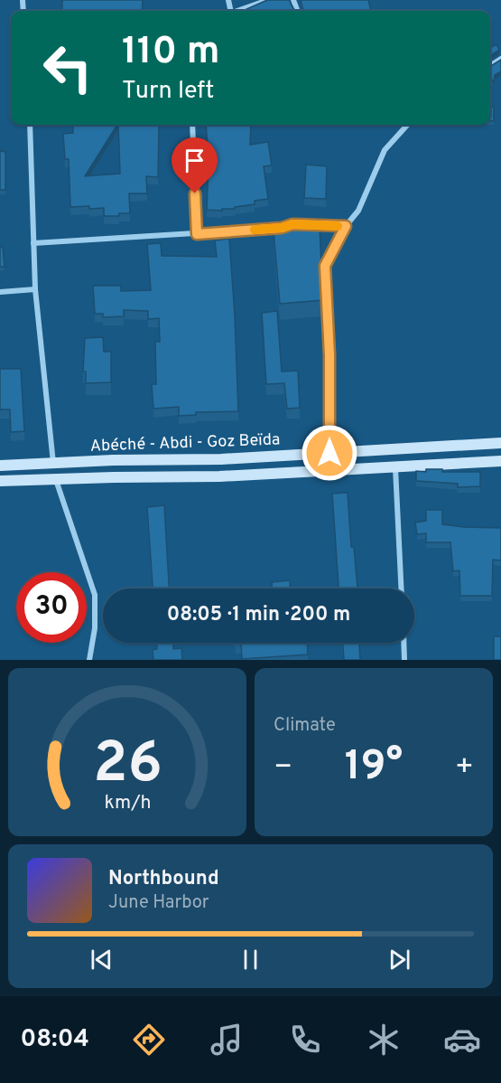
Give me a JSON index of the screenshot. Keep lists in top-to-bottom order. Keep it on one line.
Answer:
{"streets":{"main road":["Abéché - Abdi - Goz Beïda"]},"page":{"turn":["110 m","Turn left"],"limit":"30","trip":"08:05 · 1 min · 200 m","tile":"Climate","heat":["−","19°","+"],"song":["Northbound","June Harbor"],"tabs":"08:04","gauge":["26","km/h"]}}
